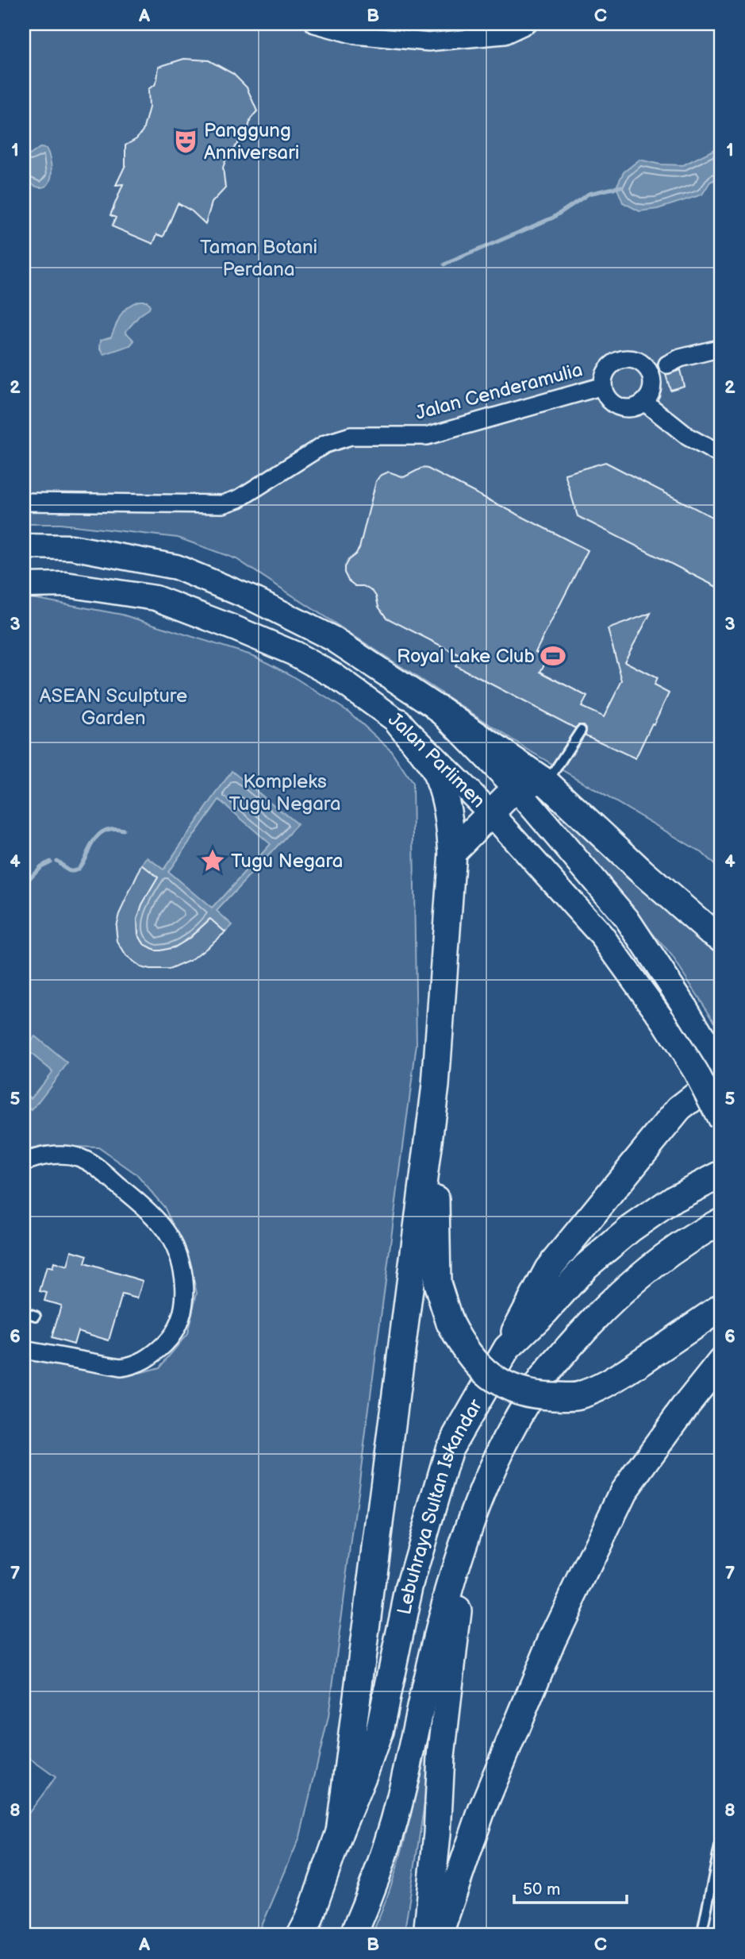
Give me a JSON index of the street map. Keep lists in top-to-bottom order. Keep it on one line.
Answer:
{"streets":{"main road":["Lebuhraya Sultan Iskandar"],"street":["Jalan Cenderamulia","Jalan Parlimen"]},"parks":["Taman Botani Perdana","ASEAN Sculpture Garden","Kompleks Tugu Negara"],"places":{"theatre":["Panggung Anniversari"],"sports":["Royal Lake Club"],"place":["Tugu Negara"]},"scale_bar":"50 m","grid":{"columns":["A","B","C"],"rows":["1","2","3","4","5","6","7","8"]}}
